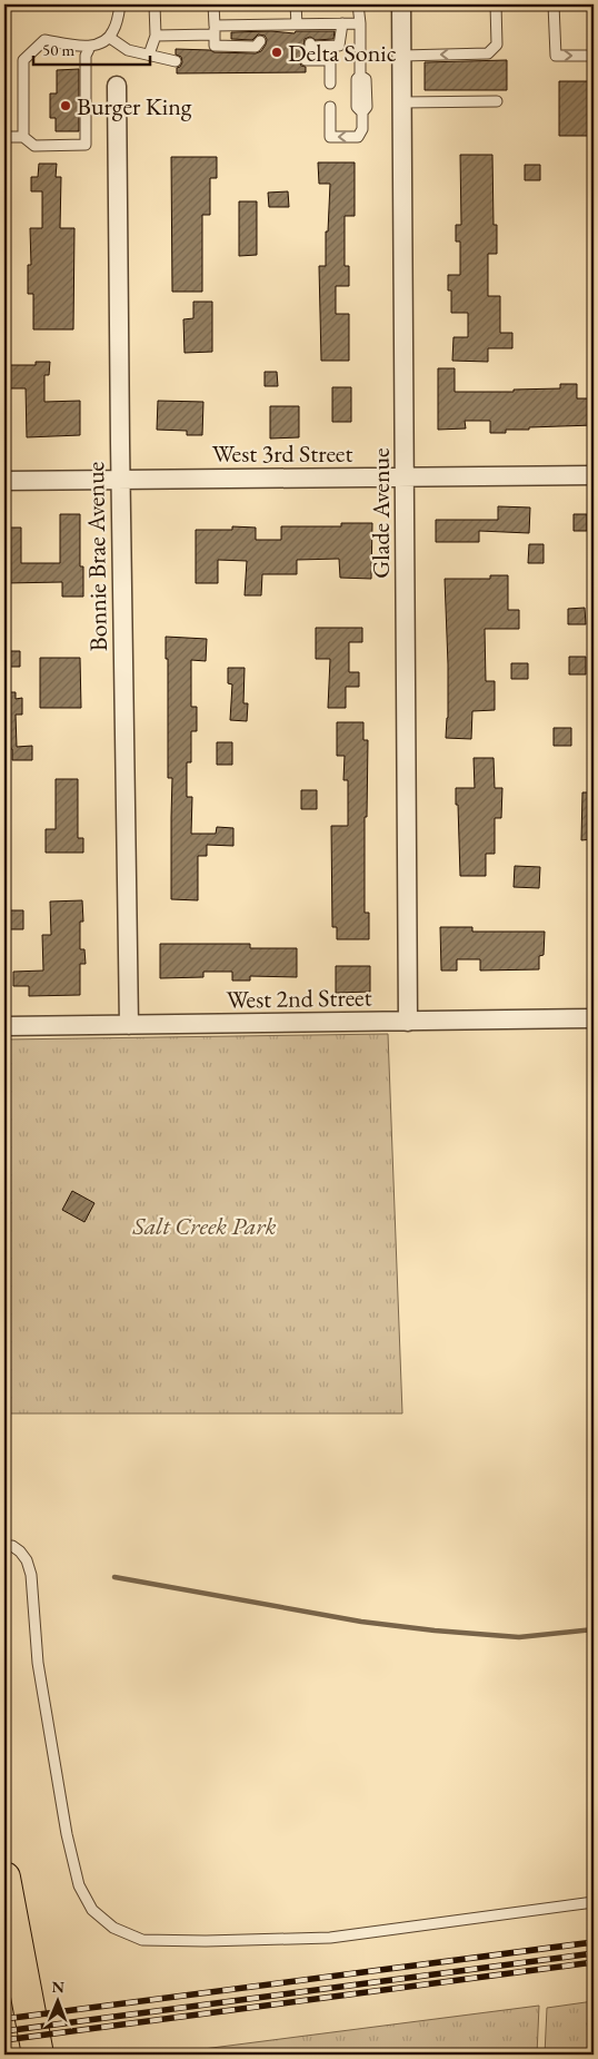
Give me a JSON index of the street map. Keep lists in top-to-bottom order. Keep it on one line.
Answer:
{"streets":{"street":["West 3rd Street","Glade Avenue","Bonnie Brae Avenue","West 2nd Street"]},"crossings":[["West 3rd Street","Glade Avenue"],["West 3rd Street","Bonnie Brae Avenue"],["Glade Avenue","West 2nd Street"],["Bonnie Brae Avenue","West 2nd Street"]],"parks":["Salt Creek Park"],"places":["Delta Sonic","Burger King"],"scale_bar":"50 m","north":"top"}
